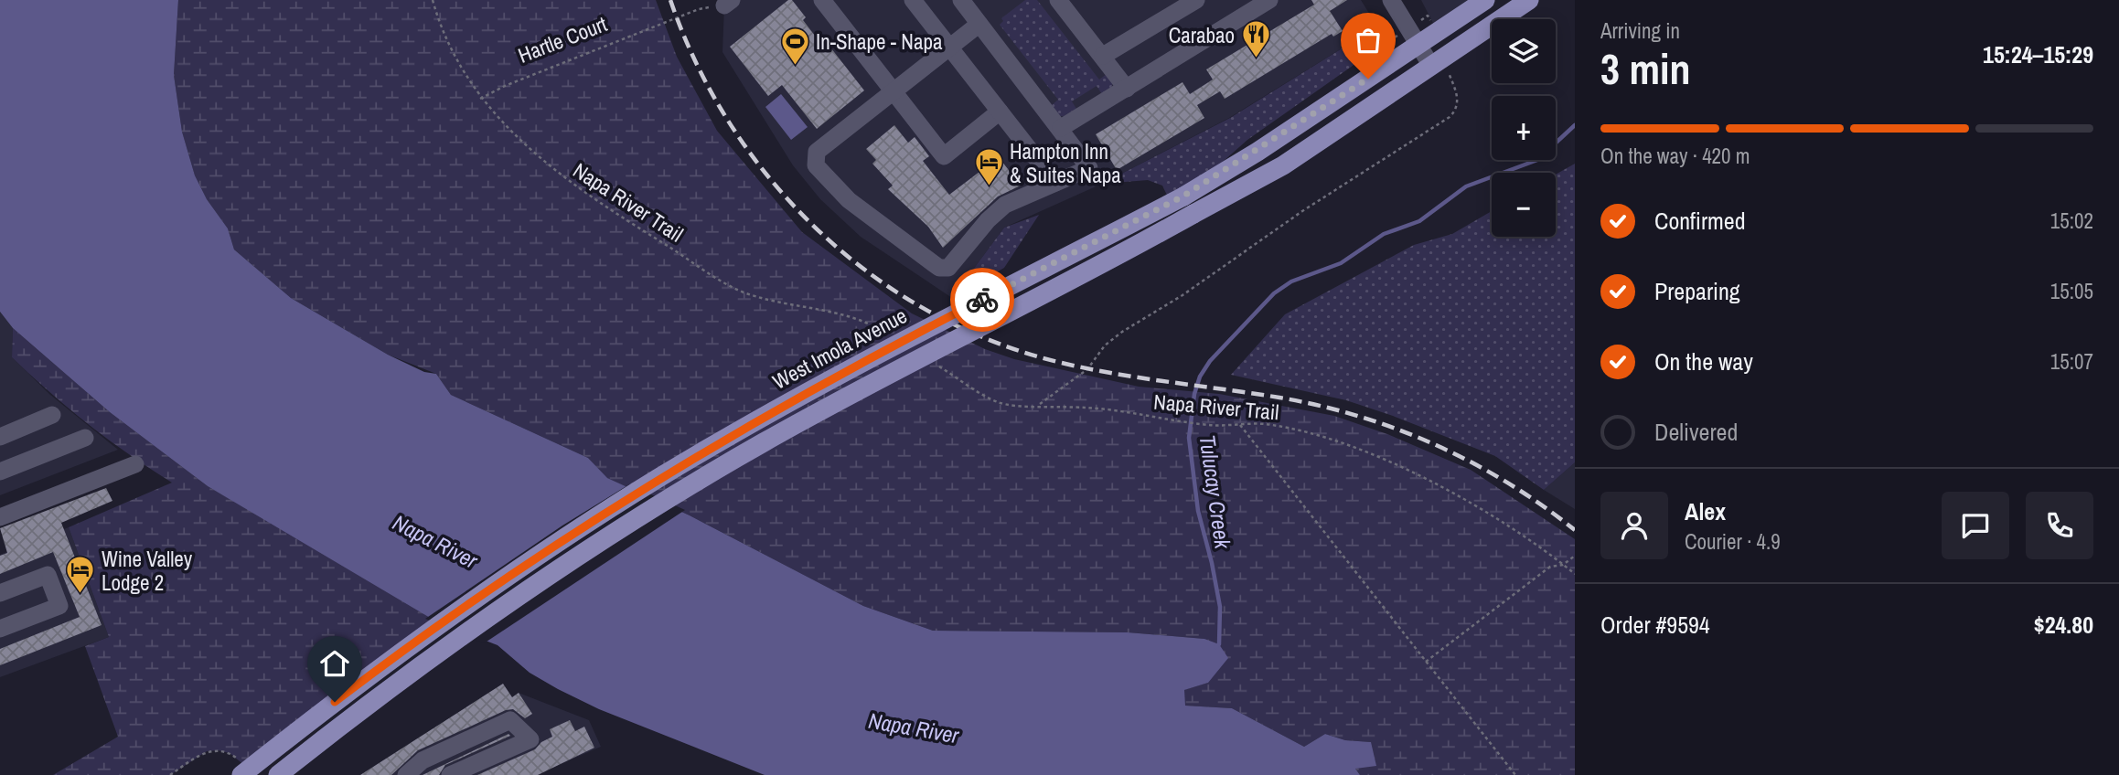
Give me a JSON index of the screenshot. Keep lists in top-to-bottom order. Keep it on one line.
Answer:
{"streets":{"main road":["West Imola Avenue"],"path":["Hartle Court","Napa River Trail"]},"crossings":[["Hartle Court","Napa River Trail"]],"water":["Tulucay Creek","Napa River"],"places":{"restaurant":["Carabao"],"sports":["In-Shape - Napa"],"hotel":["Hampton Inn & Suites Napa","Wine Valley Lodge 2"]},"page":{"heading":["3 min","Arriving in","15:24–15:29"],"panel":["Alex","Courier · 4.9","Order #9594","$24.80"],"map_buttons":["+","−"],"bar":"On the way · 420 m","list":[["Confirmed","15:02"],["Preparing","15:05"],["On the way","15:07"],"Delivered"]}}
